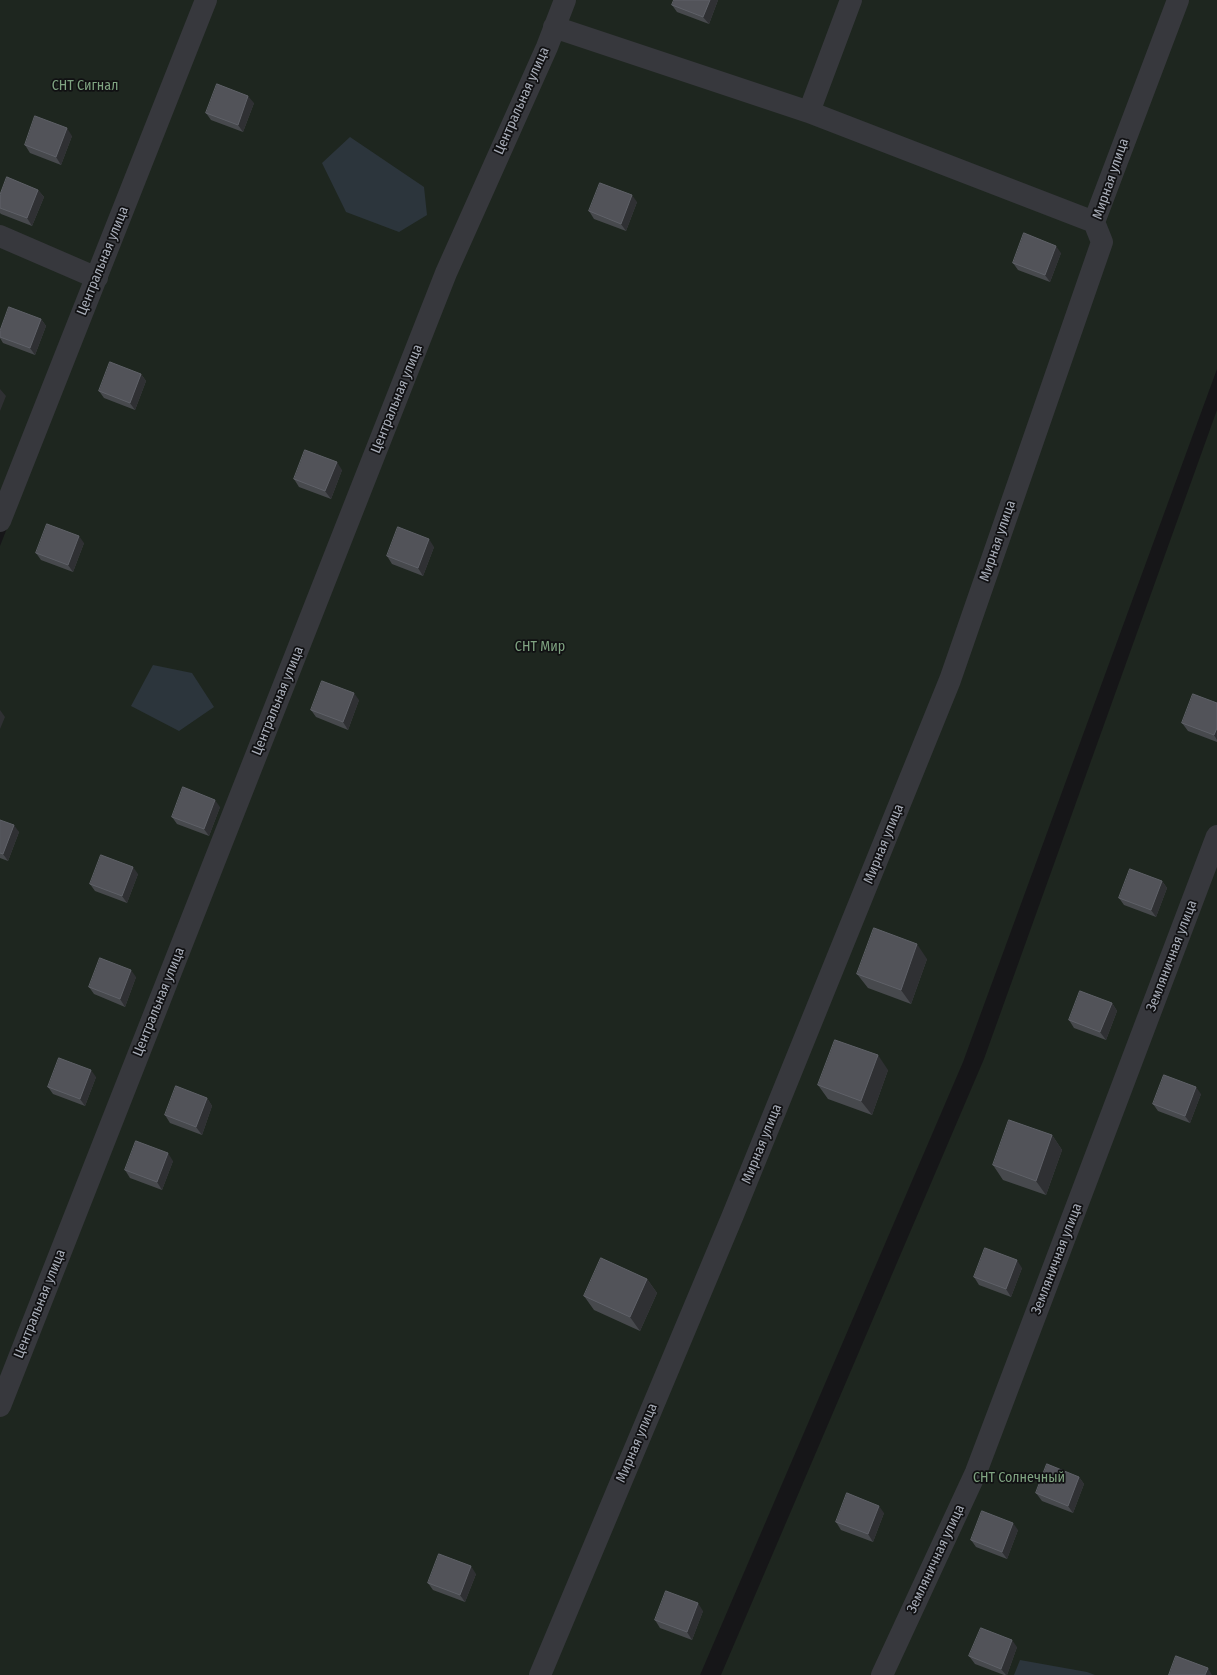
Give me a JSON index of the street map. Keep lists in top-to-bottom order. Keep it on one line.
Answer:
{"streets":{"street":["Центральная улица","Мирная улица","Земляничная улица"]},"parks":["СНТ Сигнал","СНТ Мир","СНТ Солнечный"]}
